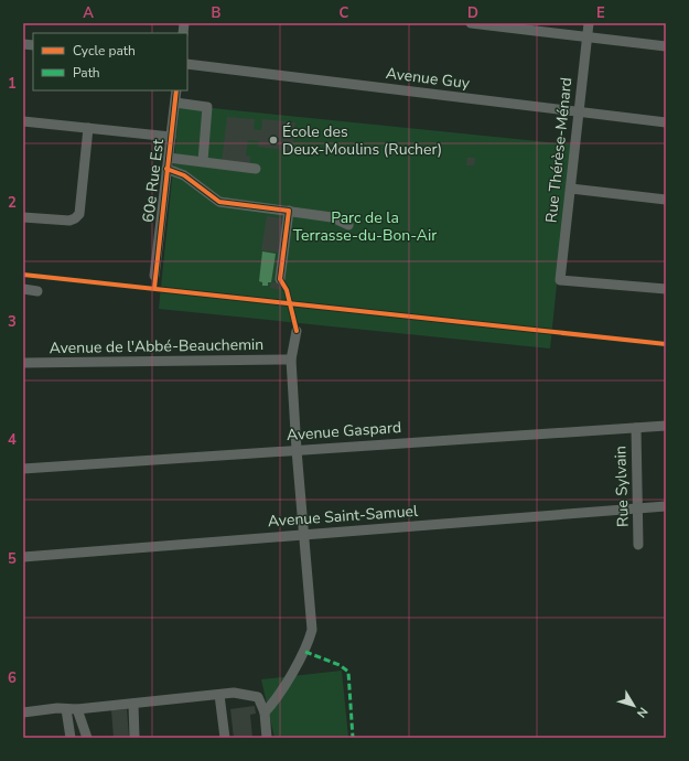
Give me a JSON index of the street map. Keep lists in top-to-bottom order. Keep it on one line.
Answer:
{"streets":{"street":["Avenue Guy","Rue Thérèse-Ménard","60e Rue Est","Avenue de l'Abbé-Beauchemin","Avenue Gaspard","Rue Sylvain","Avenue Saint-Samuel"]},"crossings":[["Avenue Guy","Rue Thérèse-Ménard"],["Avenue Gaspard","Rue Sylvain"],["Rue Sylvain","Avenue Saint-Samuel"]],"parks":["Parc de la Terrasse-du-Bon-Air"],"places":["École des Deux-Moulins (Rucher)"],"legend":["Cycle path","Path"],"north":"bottom right","grid":{"columns":["A","B","C","D","E"],"rows":["1","2","3","4","5","6"]}}
